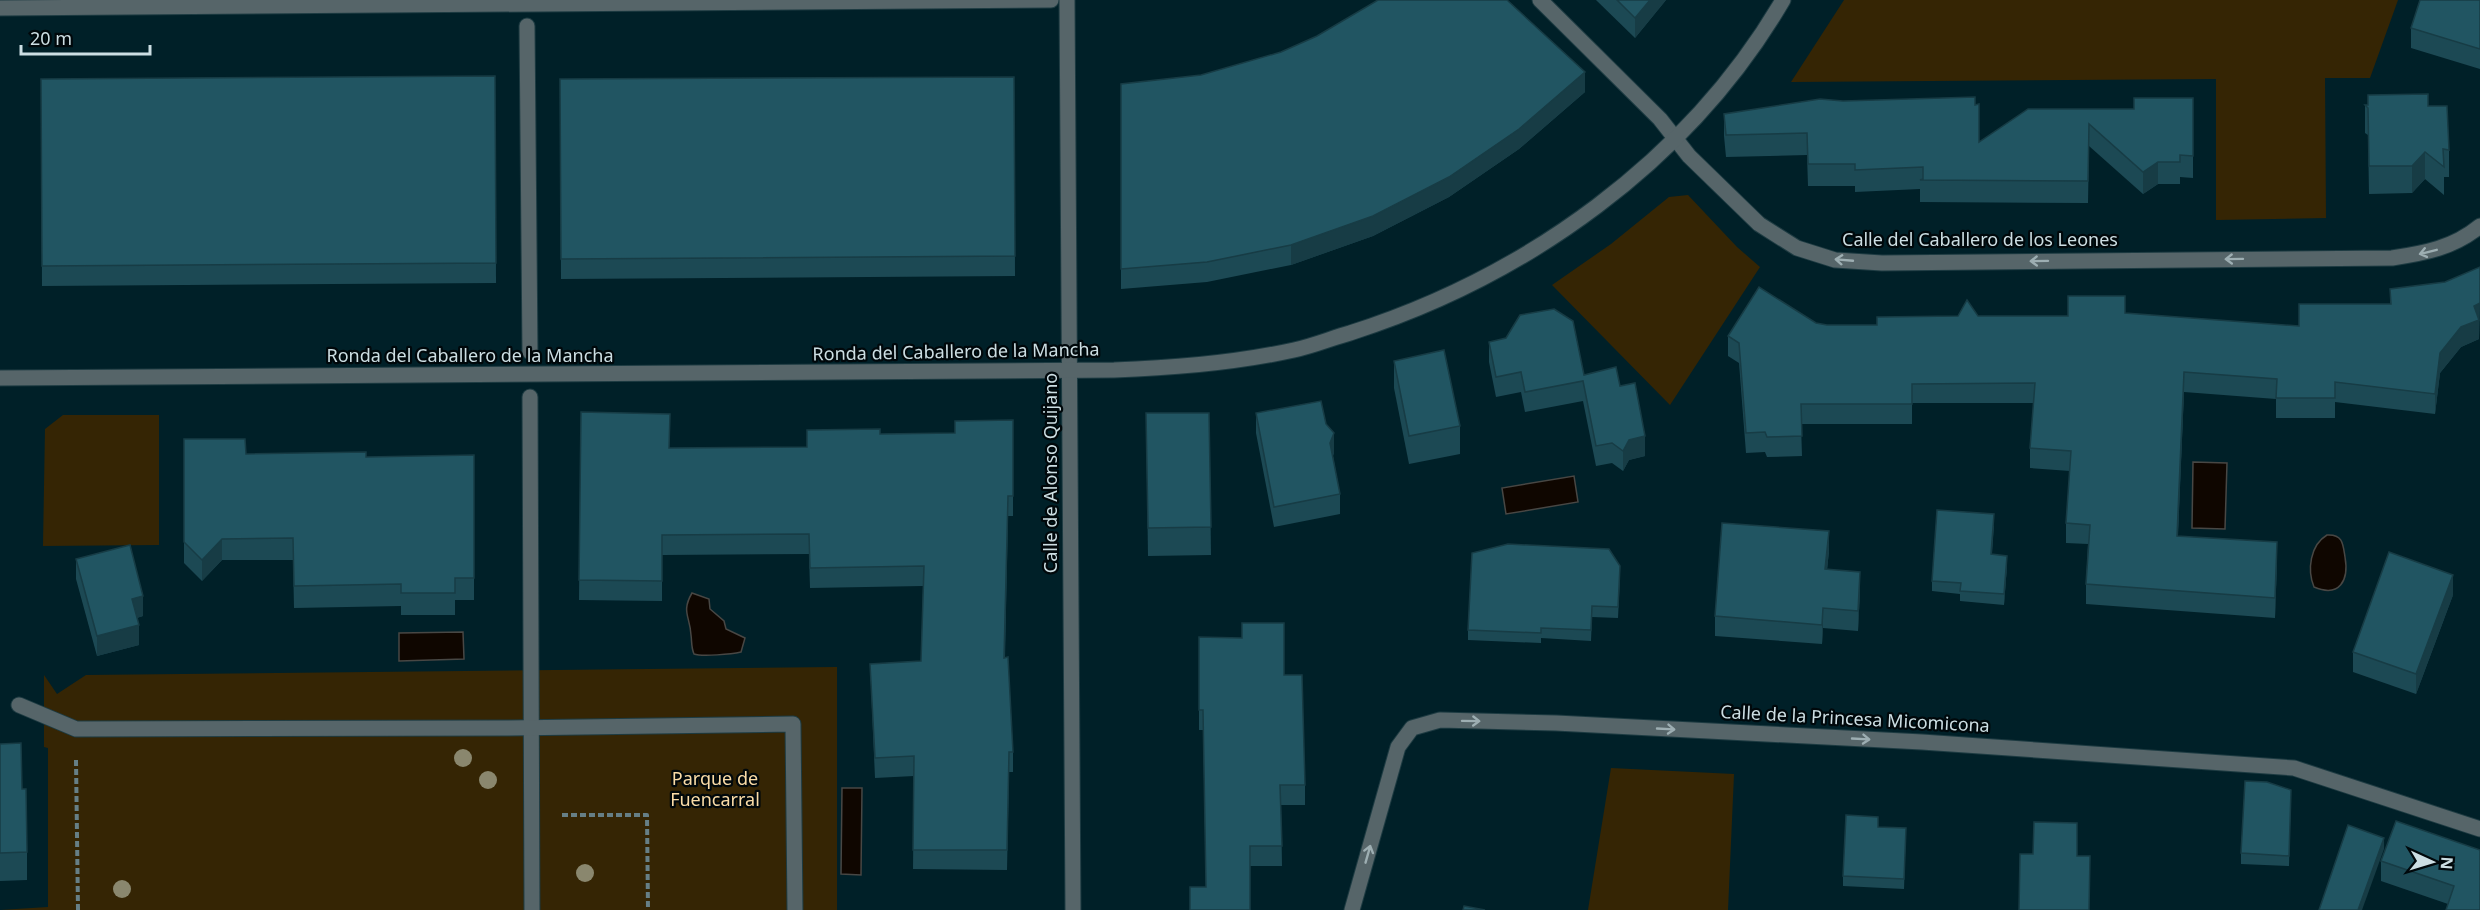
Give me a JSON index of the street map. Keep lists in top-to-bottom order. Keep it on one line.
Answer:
{"streets":{"street":["Calle del Caballero de los Leones","Ronda del Caballero de la Mancha","Calle de Alonso Quijano","Calle de la Princesa Micomicona"]},"crossings":[["Calle del Caballero de los Leones","Ronda del Caballero de la Mancha"],["Ronda del Caballero de la Mancha","Calle de Alonso Quijano"]],"one_way":["Calle del Caballero de los Leones","Calle de la Princesa Micomicona"],"parks":["Parque de Fuencarral"],"scale_bar":"20 m","north":"right"}
